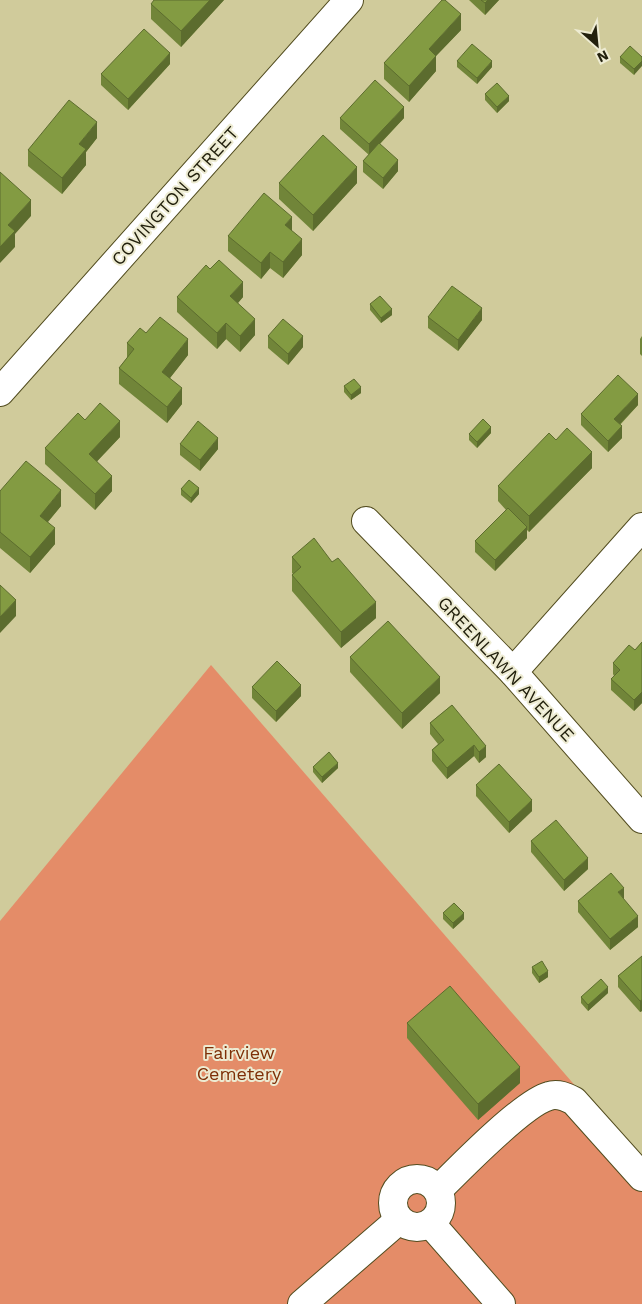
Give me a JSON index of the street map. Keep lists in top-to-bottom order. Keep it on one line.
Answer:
{"streets":{"street":["COVINGTON STREET","GREENLAWN AVENUE"]},"parks":["Fairview Cemetery"],"north":"bottom right"}
